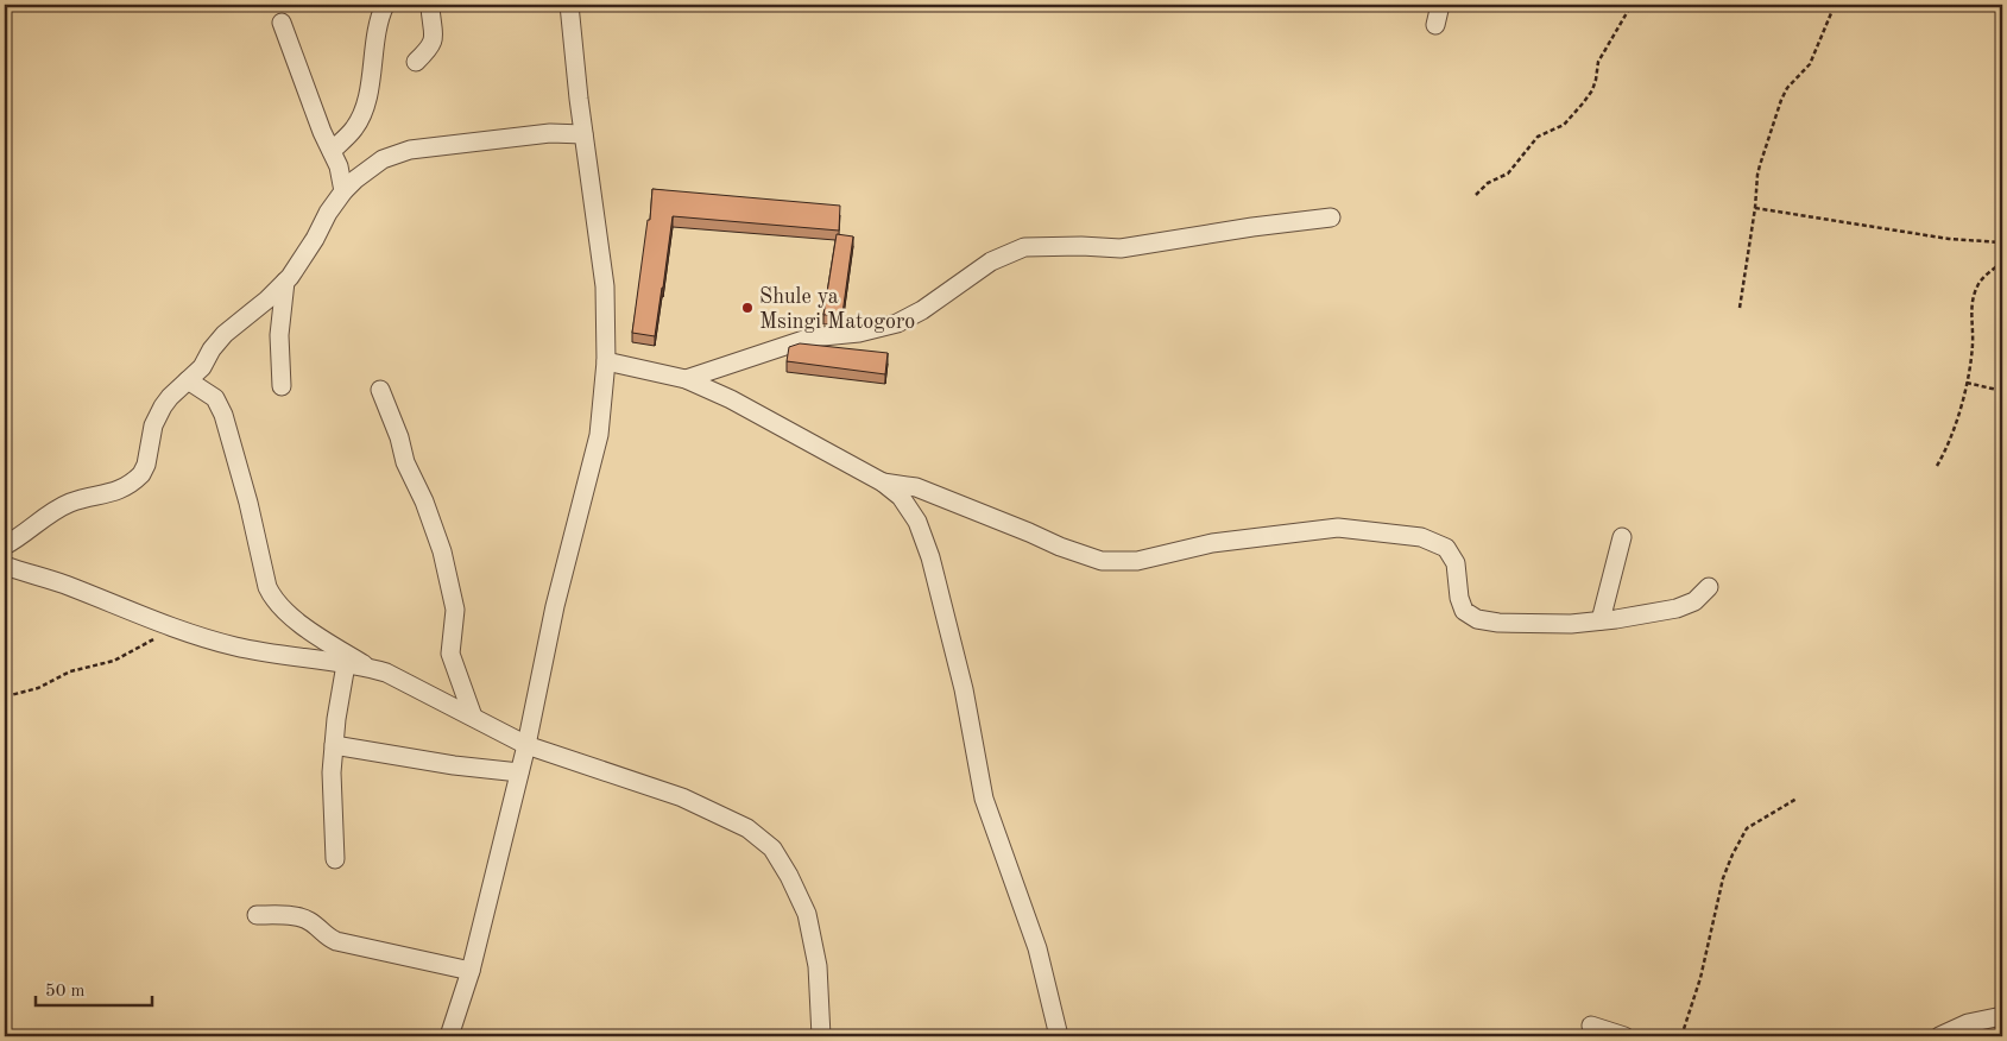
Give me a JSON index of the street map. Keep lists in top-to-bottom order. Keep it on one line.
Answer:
{"places":["Shule ya Msingi Matogoro"],"scale_bar":"50 m"}
